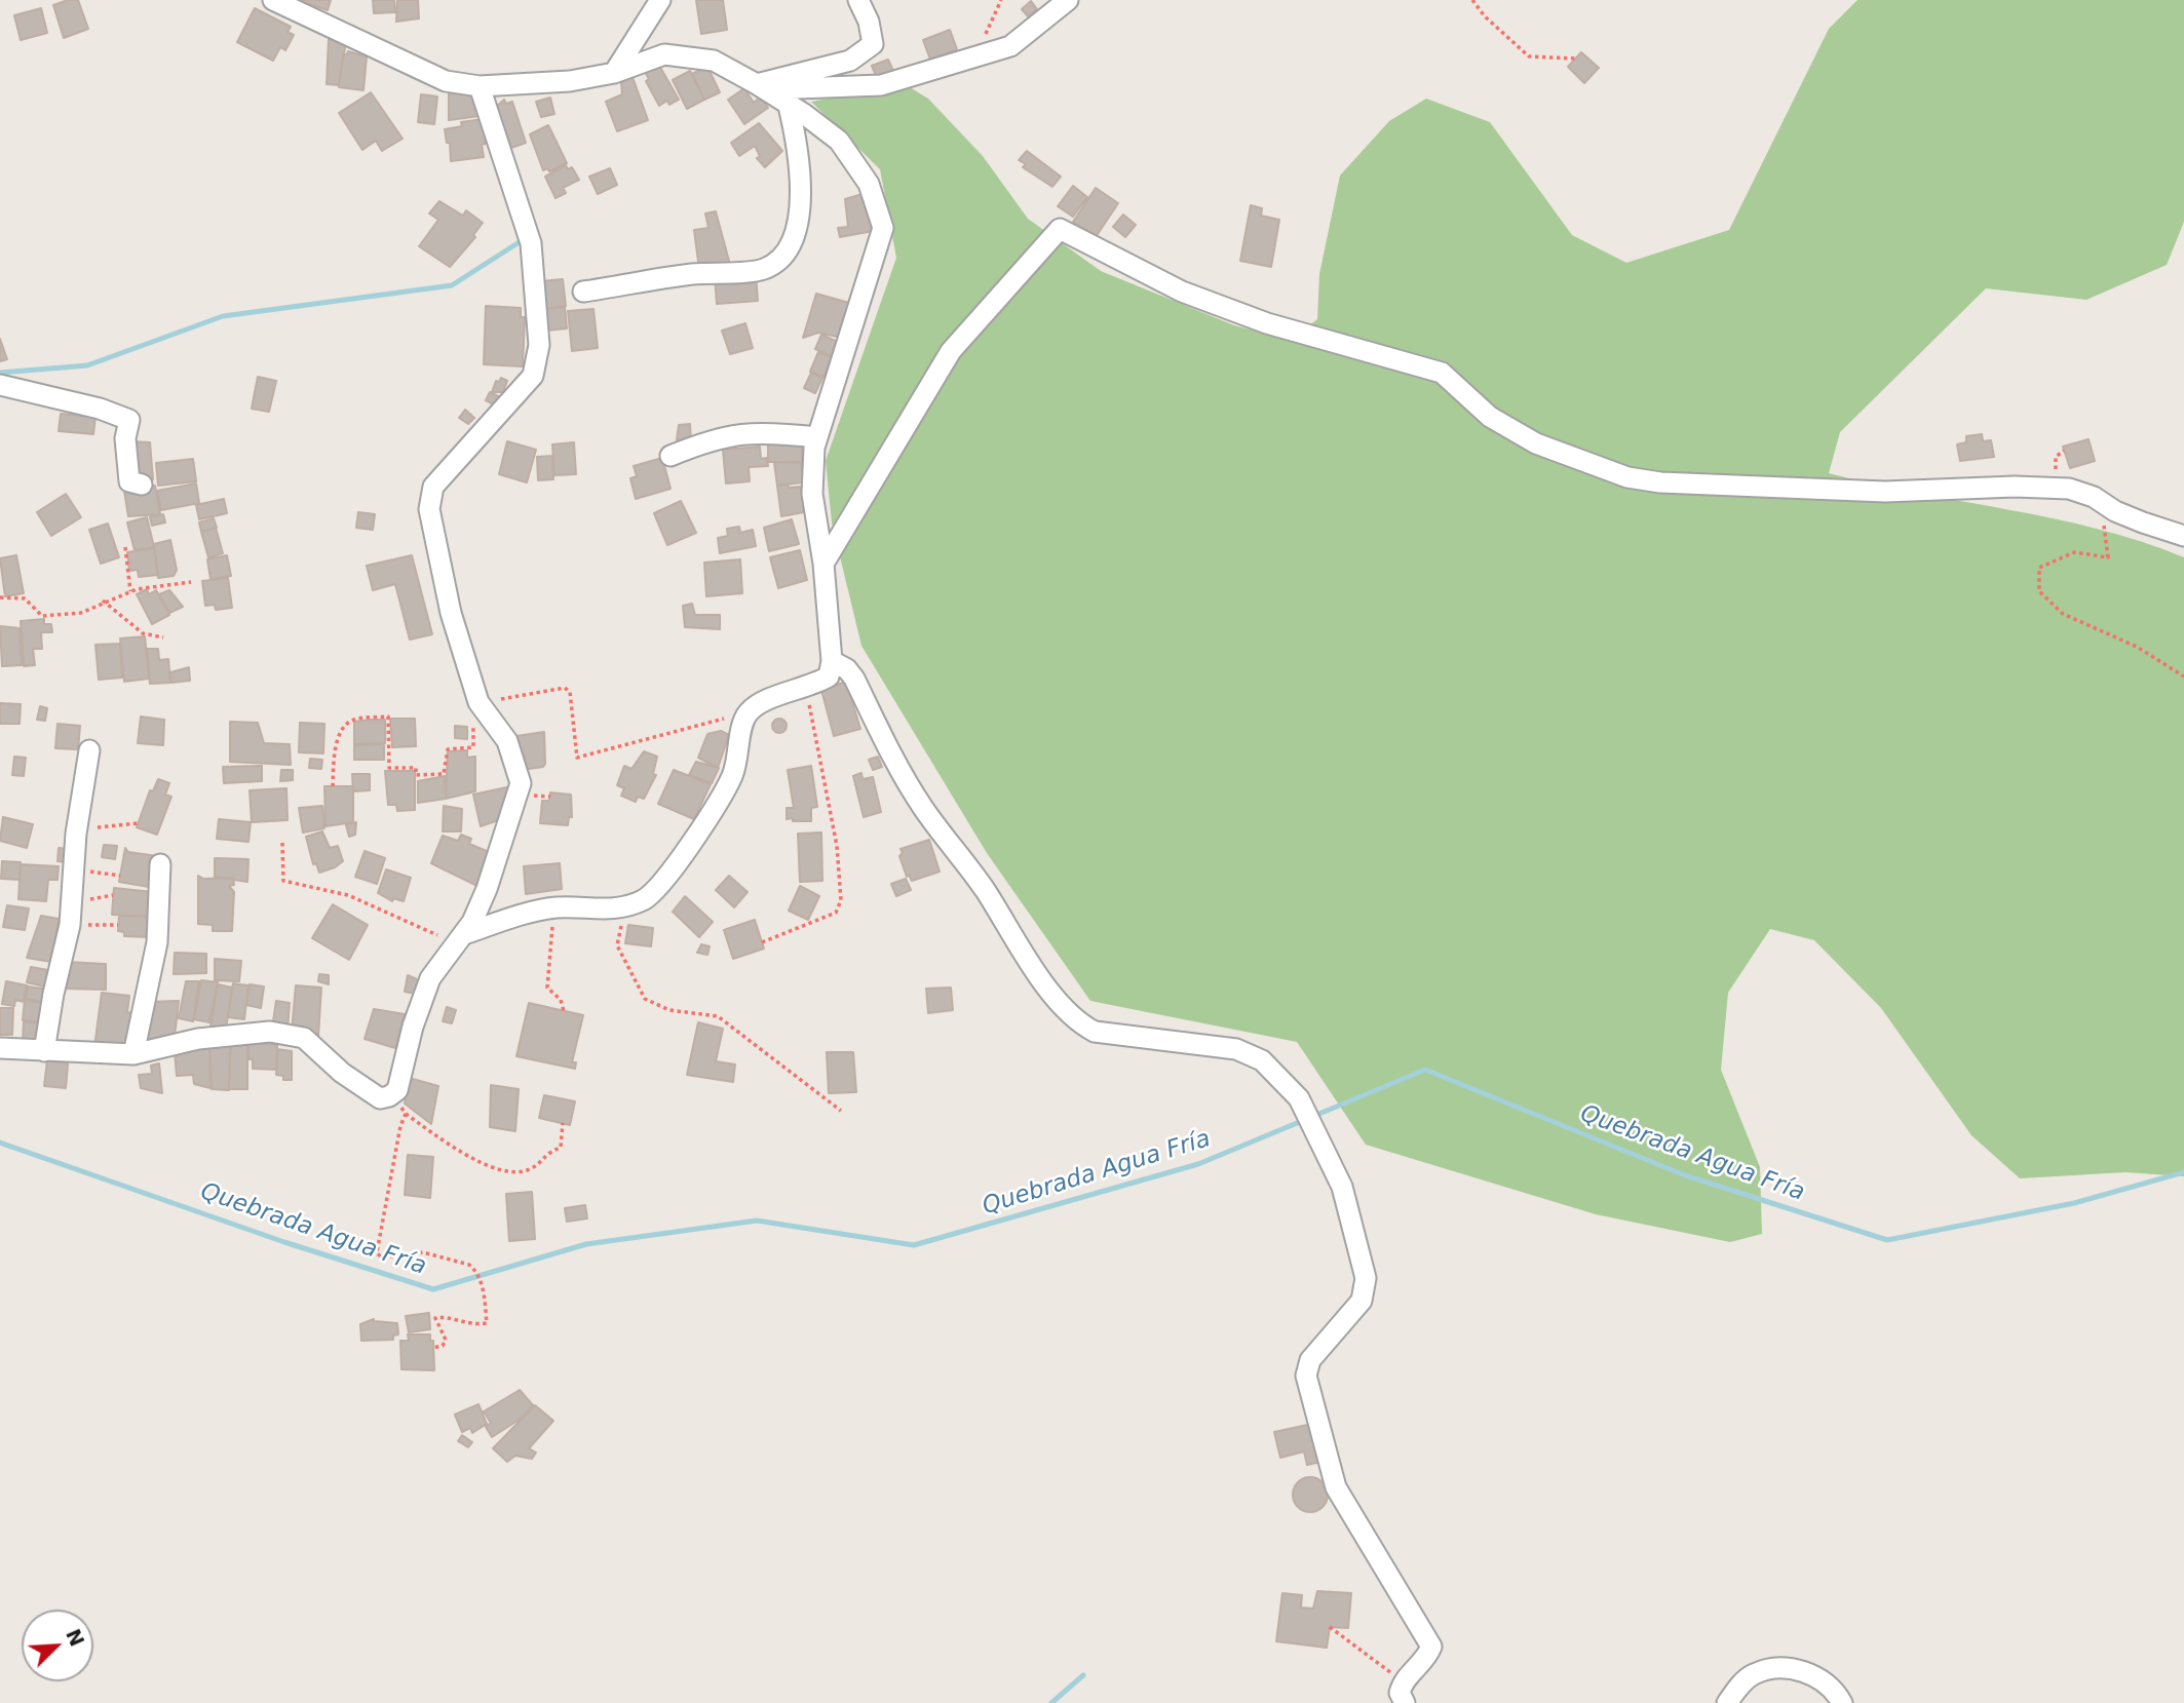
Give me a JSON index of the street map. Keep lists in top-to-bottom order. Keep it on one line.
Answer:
{"water":["Quebrada Agua Fría"],"north":"top right"}
